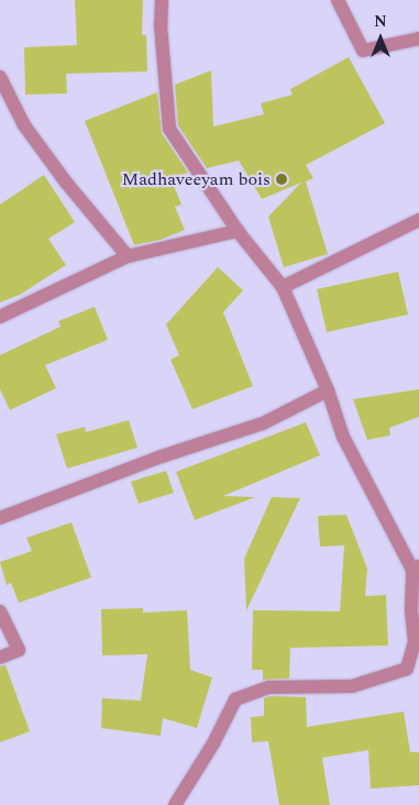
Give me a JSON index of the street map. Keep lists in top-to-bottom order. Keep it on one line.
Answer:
{"places":["Madhaveeyam bois"],"north":"top"}
